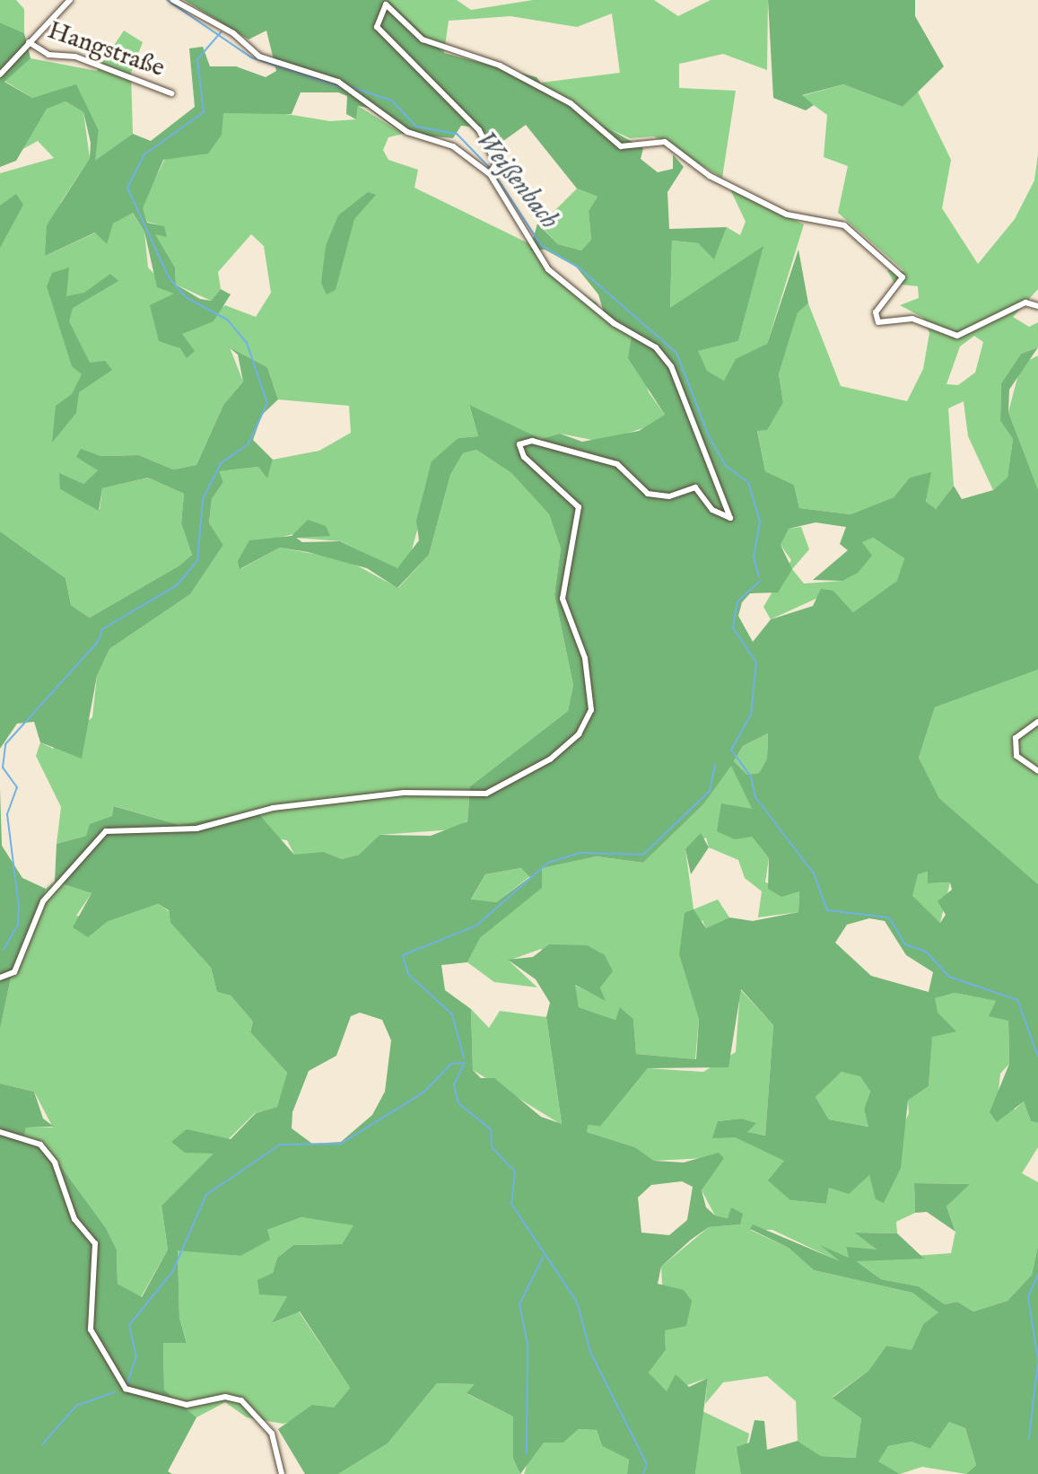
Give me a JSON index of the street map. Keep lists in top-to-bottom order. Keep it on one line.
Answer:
{"streets":{"street":["Hangstraße"]},"water":["Weißenbach"]}
